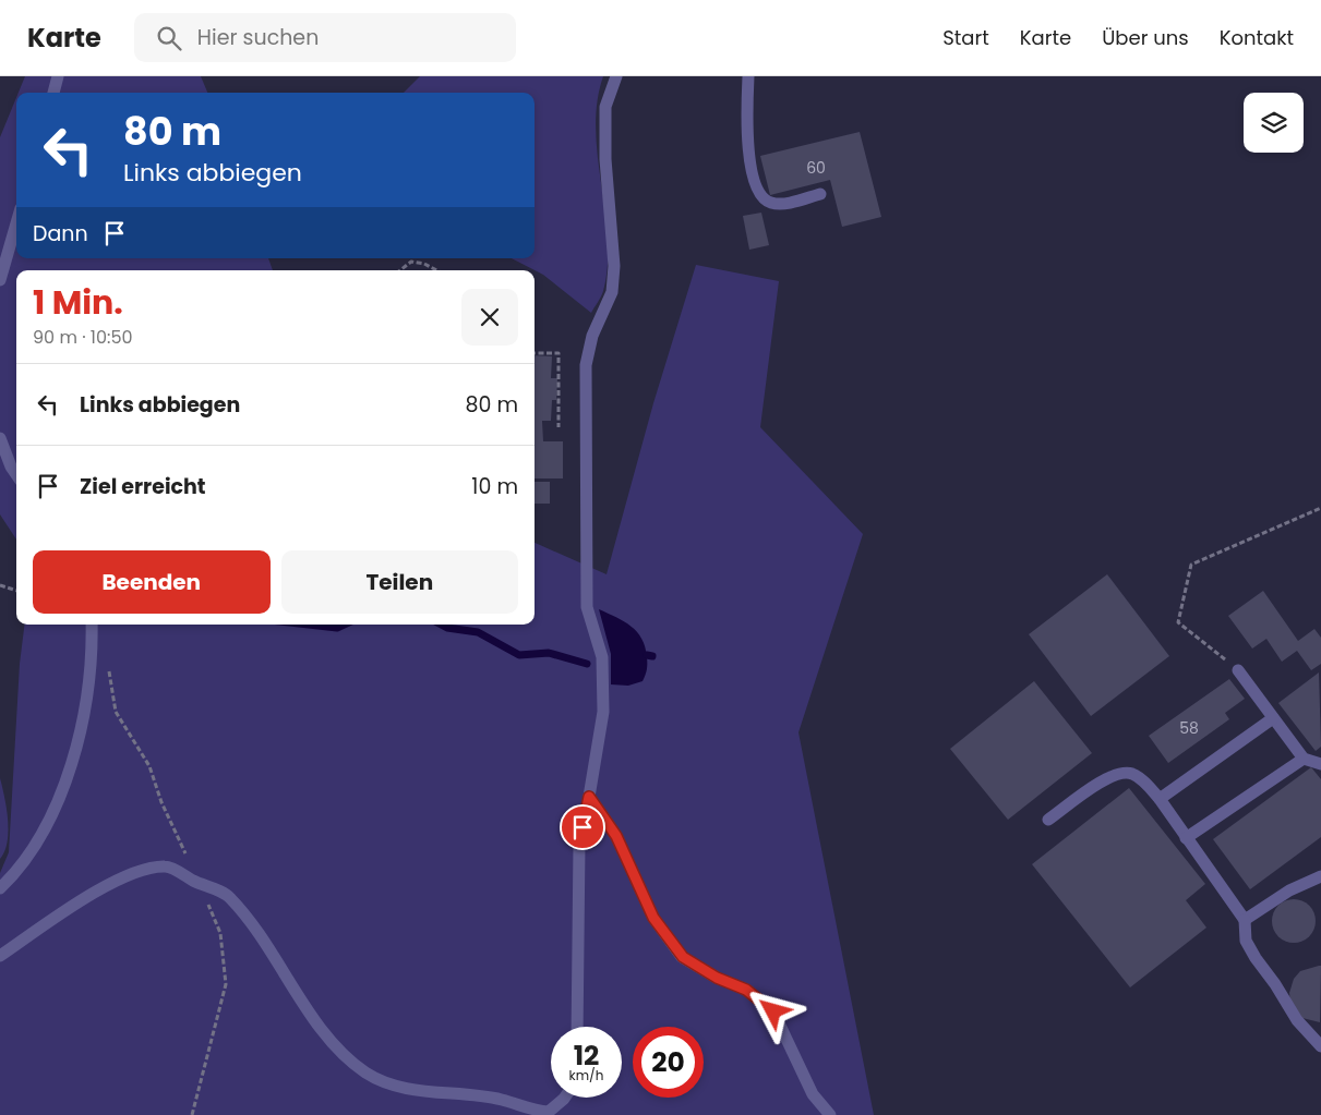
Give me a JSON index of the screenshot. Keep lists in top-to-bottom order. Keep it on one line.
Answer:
{"house_numbers":["60","58"],"page":{"header":"Karte","search":"Hier suchen","nav":["Start","Karte","Über uns","Kontakt"],"turn":["80 m","Links abbiegen"],"then":"Dann","heading":["1 Min.","90 m · 10:50"],"list":[{"name":"Links abbiegen","value":"80 m"},{"name":"Ziel erreicht","value":"10 m"}],"buttons":["Beenden","Teilen"],"speed":"12 km/h","limit":"20"}}
